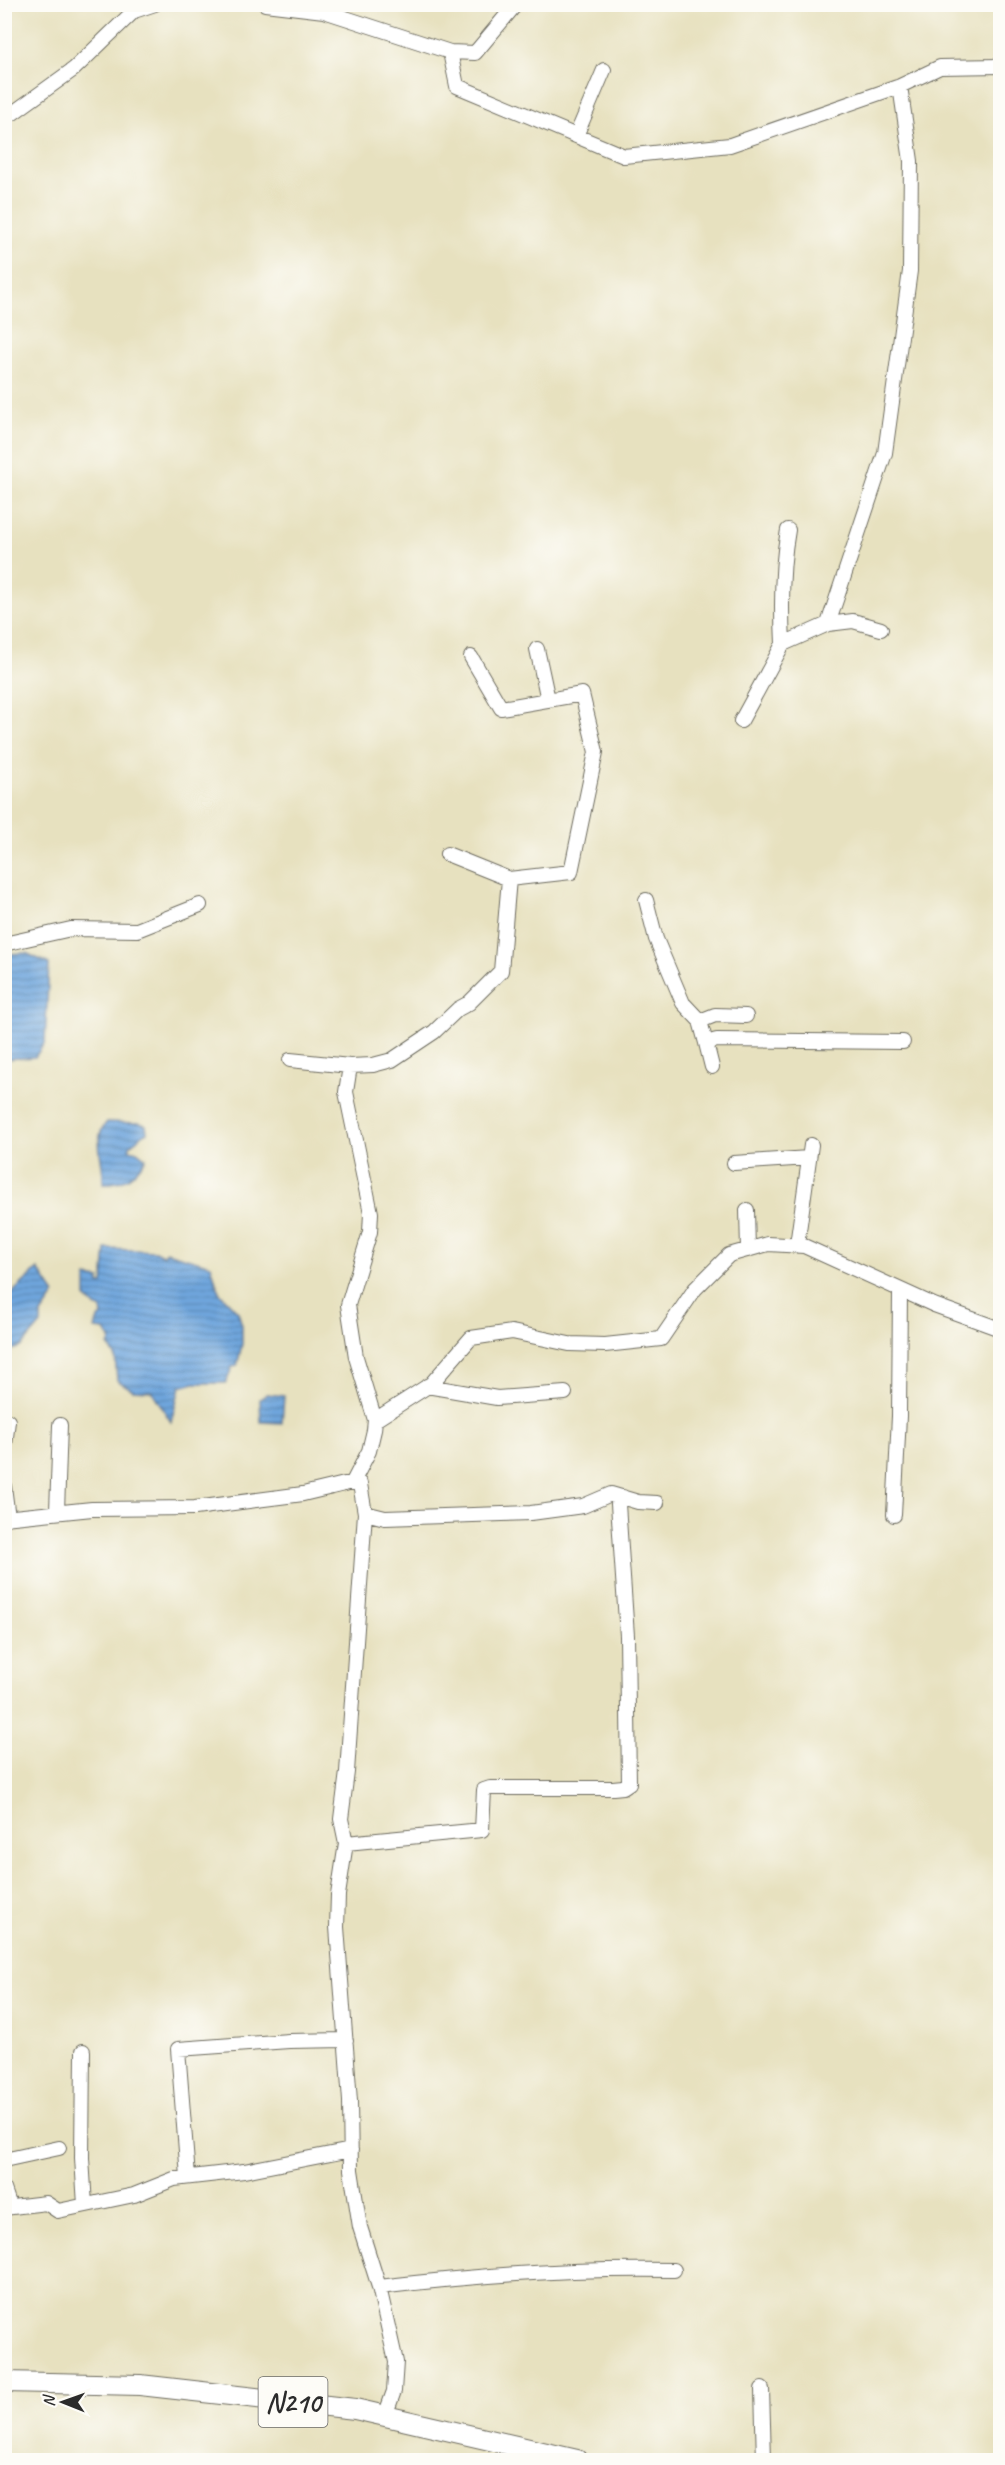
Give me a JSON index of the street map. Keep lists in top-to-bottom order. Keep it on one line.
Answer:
{"streets":{"highway":["N210"]},"north":"left"}
